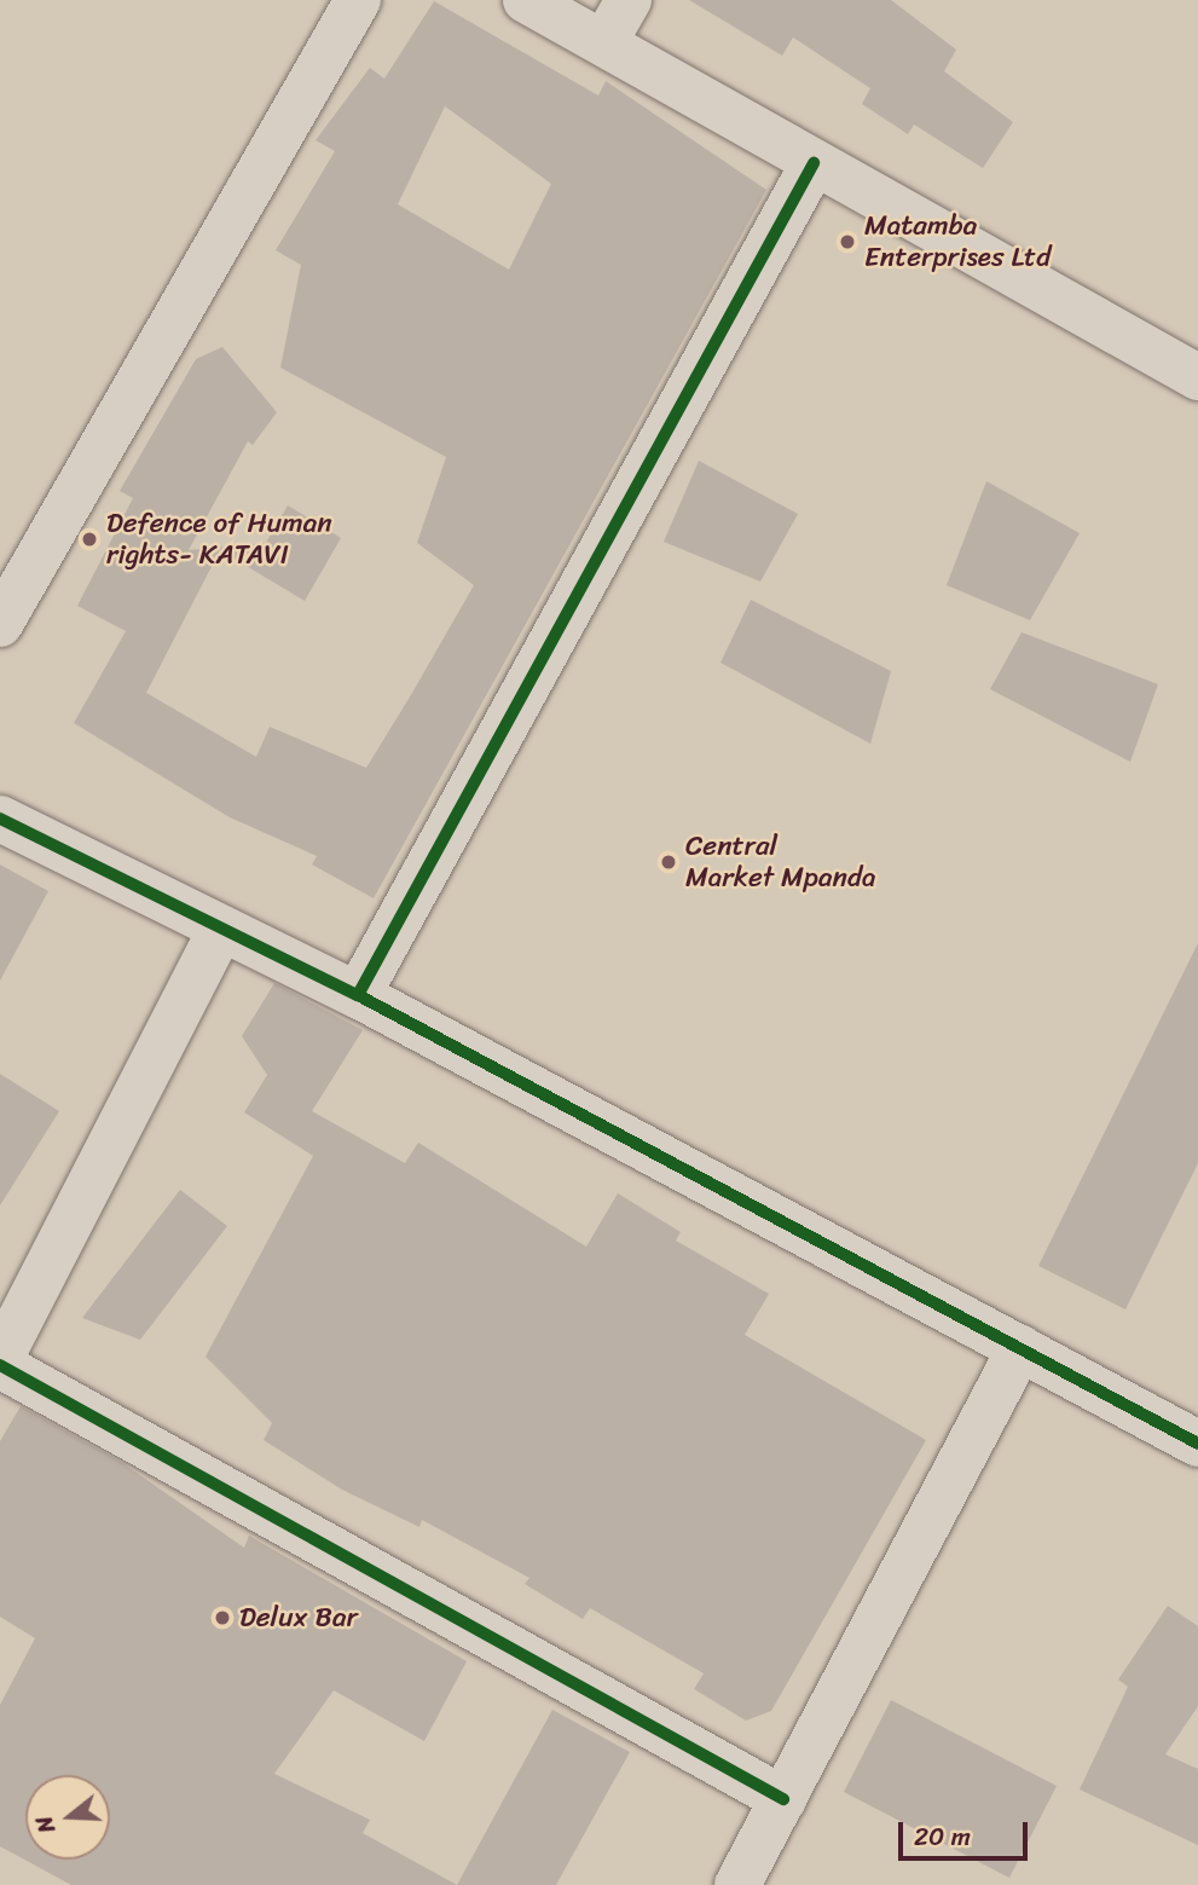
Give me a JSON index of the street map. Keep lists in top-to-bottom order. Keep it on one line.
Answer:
{"places":["Matamba Enterprises Ltd","Defence of Human rights- KATAVI","Central Market Mpanda","Delux Bar"],"scale_bar":"20 m","north":"left"}
